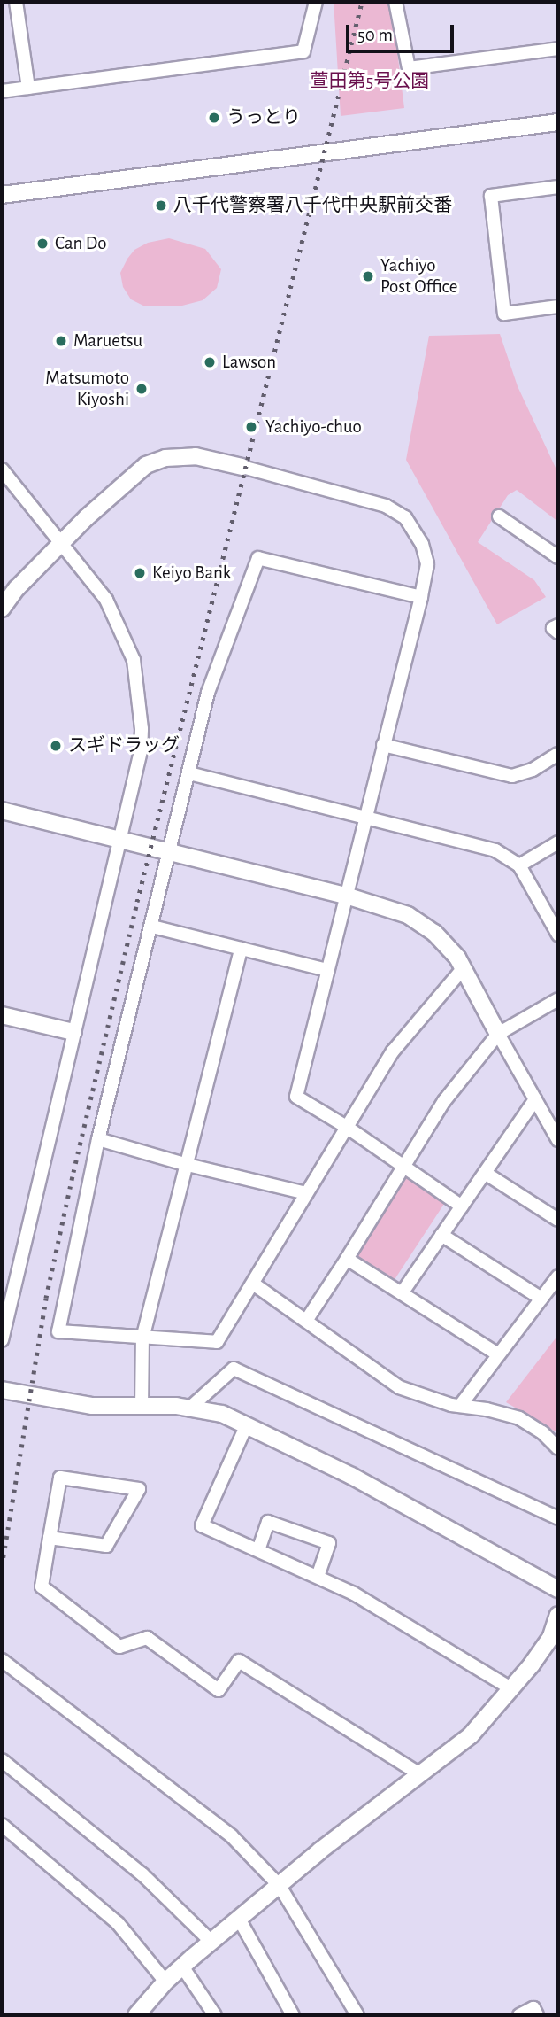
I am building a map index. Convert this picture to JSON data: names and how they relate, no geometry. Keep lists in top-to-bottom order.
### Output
{
  "parks": ["萱田第5号公園"],
  "places": [
    "うっとり",
    "八千代警察署八千代中央駅前交番",
    "Can Do",
    "Yachiyo Post Office",
    "Maruetsu",
    "Lawson",
    "Matsumoto Kiyoshi",
    "Yachiyo-chuo",
    "Keiyo Bank",
    "スギドラッグ"
  ],
  "scale_bar": "50 m"
}
